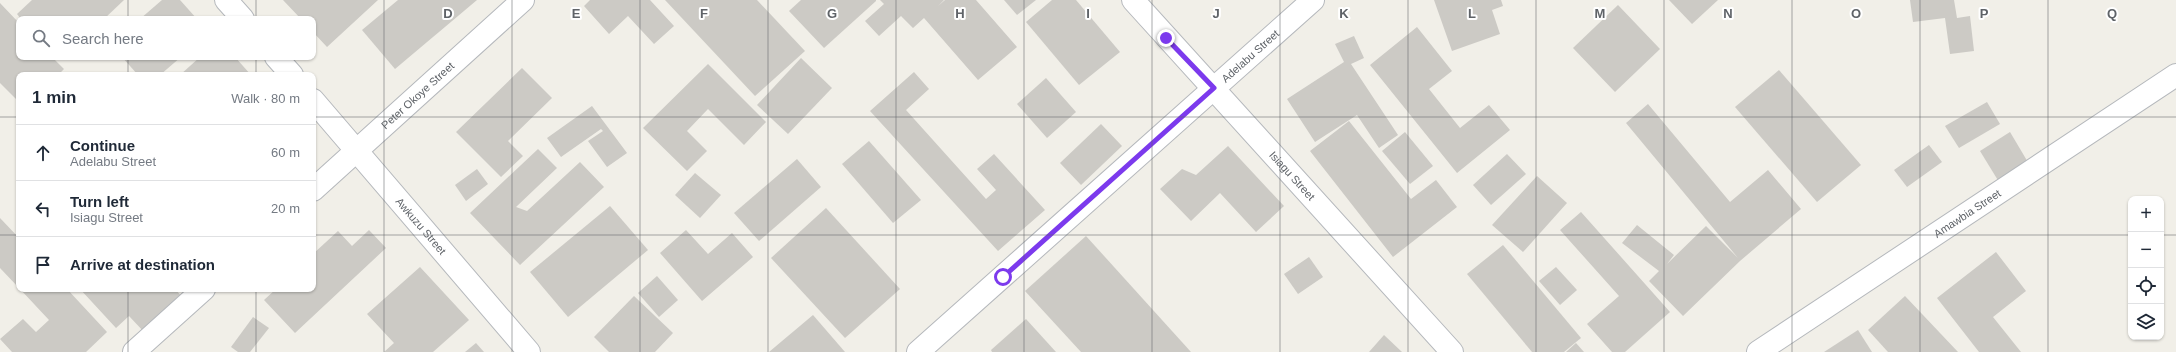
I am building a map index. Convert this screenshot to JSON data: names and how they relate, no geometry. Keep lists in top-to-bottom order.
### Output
{
  "streets": {
    "street": [
      "Adelabu Street",
      "Peter Okoye Street",
      "Isiagu Street",
      "Amawbia Street",
      "Awkuzu Street"
    ]
  },
  "crossings": [
    ["Adelabu Street", "Isiagu Street"],
    ["Peter Okoye Street", "Awkuzu Street"]
  ],
  "page": {
    "search": "Search here",
    "heading": ["1 min", "Walk · 80 m"],
    "list": [
      ["Continue", "Adelabu Street", "60 m"],
      ["Turn left", "Isiagu Street", "20 m"],
      "Arrive at destination"
    ],
    "map_buttons": ["+", "−"]
  },
  "grid": {
    "columns": [
      "D",
      "E",
      "F",
      "G",
      "H",
      "I",
      "J",
      "K",
      "L",
      "M",
      "N",
      "O",
      "P",
      "Q"
    ]
  }
}
